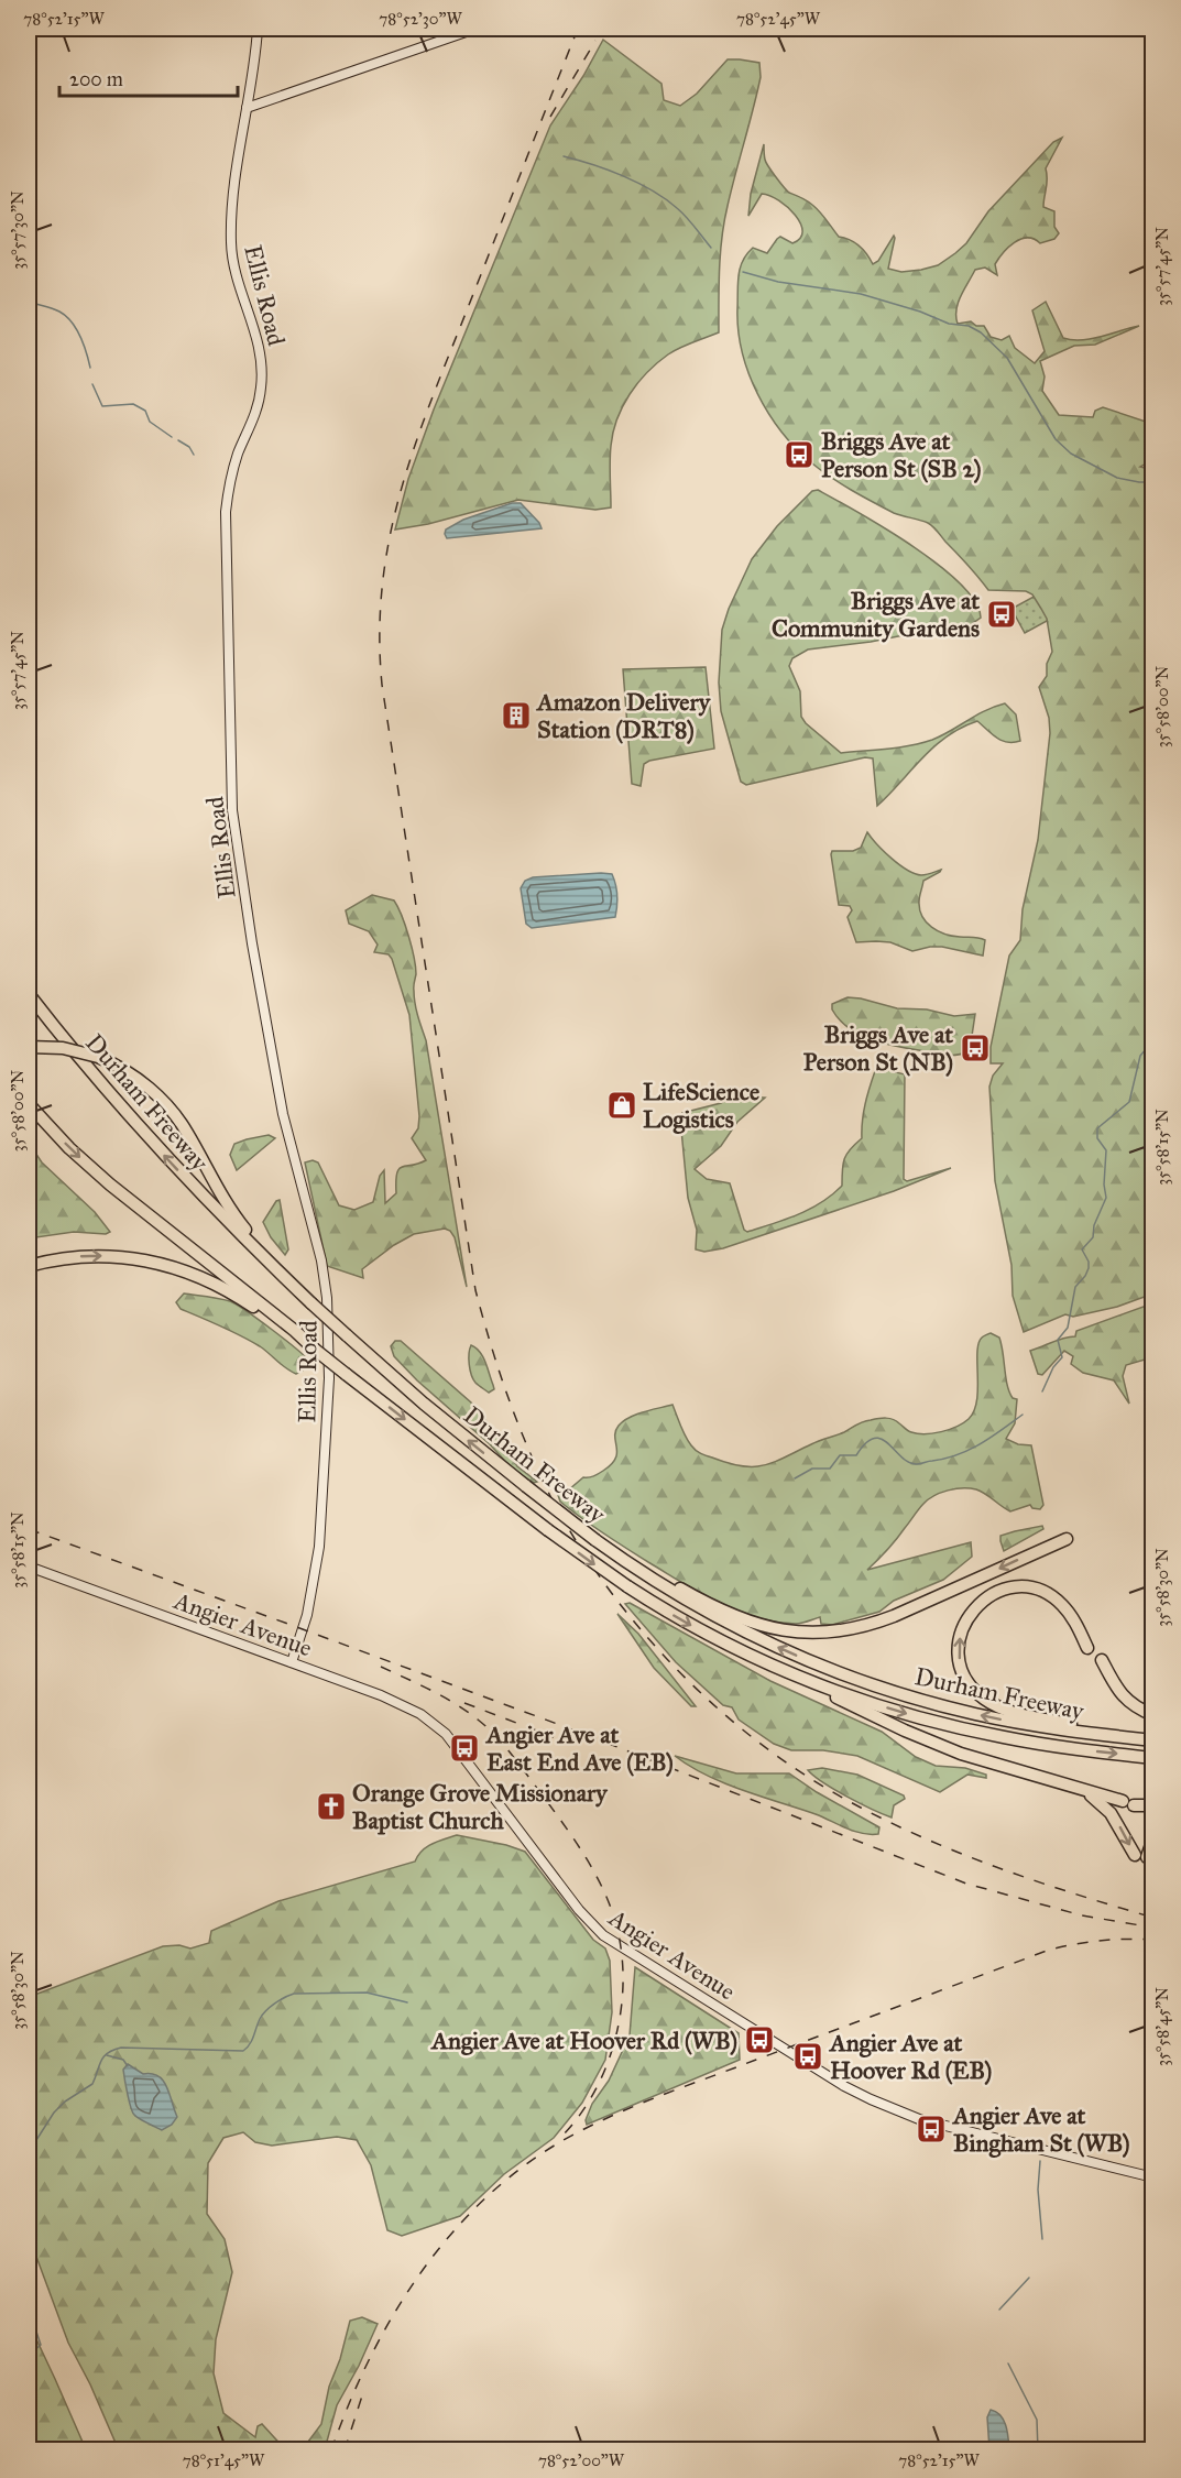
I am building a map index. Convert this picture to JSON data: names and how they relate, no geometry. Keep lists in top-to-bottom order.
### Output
{
  "streets": {
    "highway": ["Durham Freeway"],
    "main road": ["Ellis Road", "Angier Avenue"]
  },
  "crossings": [
    ["Ellis Road", "Angier Avenue"]
  ],
  "places": {
    "bus stop": [
      "Briggs Ave at Person St (SB 2)",
      "Briggs Ave at Community Gardens",
      "Briggs Ave at Person St (NB)",
      "Angier Ave at East End Ave (EB)",
      "Angier Ave at Hoover Rd (WB)",
      "Angier Ave at Hoover Rd (EB)",
      "Angier Ave at Bingham St (WB)"
    ],
    "building": ["Amazon Delivery Station (DRT8)"],
    "shop": ["LifeScience Logistics"],
    "church": ["Orange Grove Missionary Baptist Church"]
  },
  "scale_bar": "200 m",
  "coordinates": [
    "78°52'15\"W",
    "78°52'30\"W",
    "78°52'45\"W",
    "35°57'30\"N",
    "35°57'45\"N",
    "35°58'00\"N",
    "35°58'15\"N",
    "35°58'30\"N",
    "35°58'45\"N",
    "78°51'45\"W",
    "78°52'00\"W"
  ]
}
